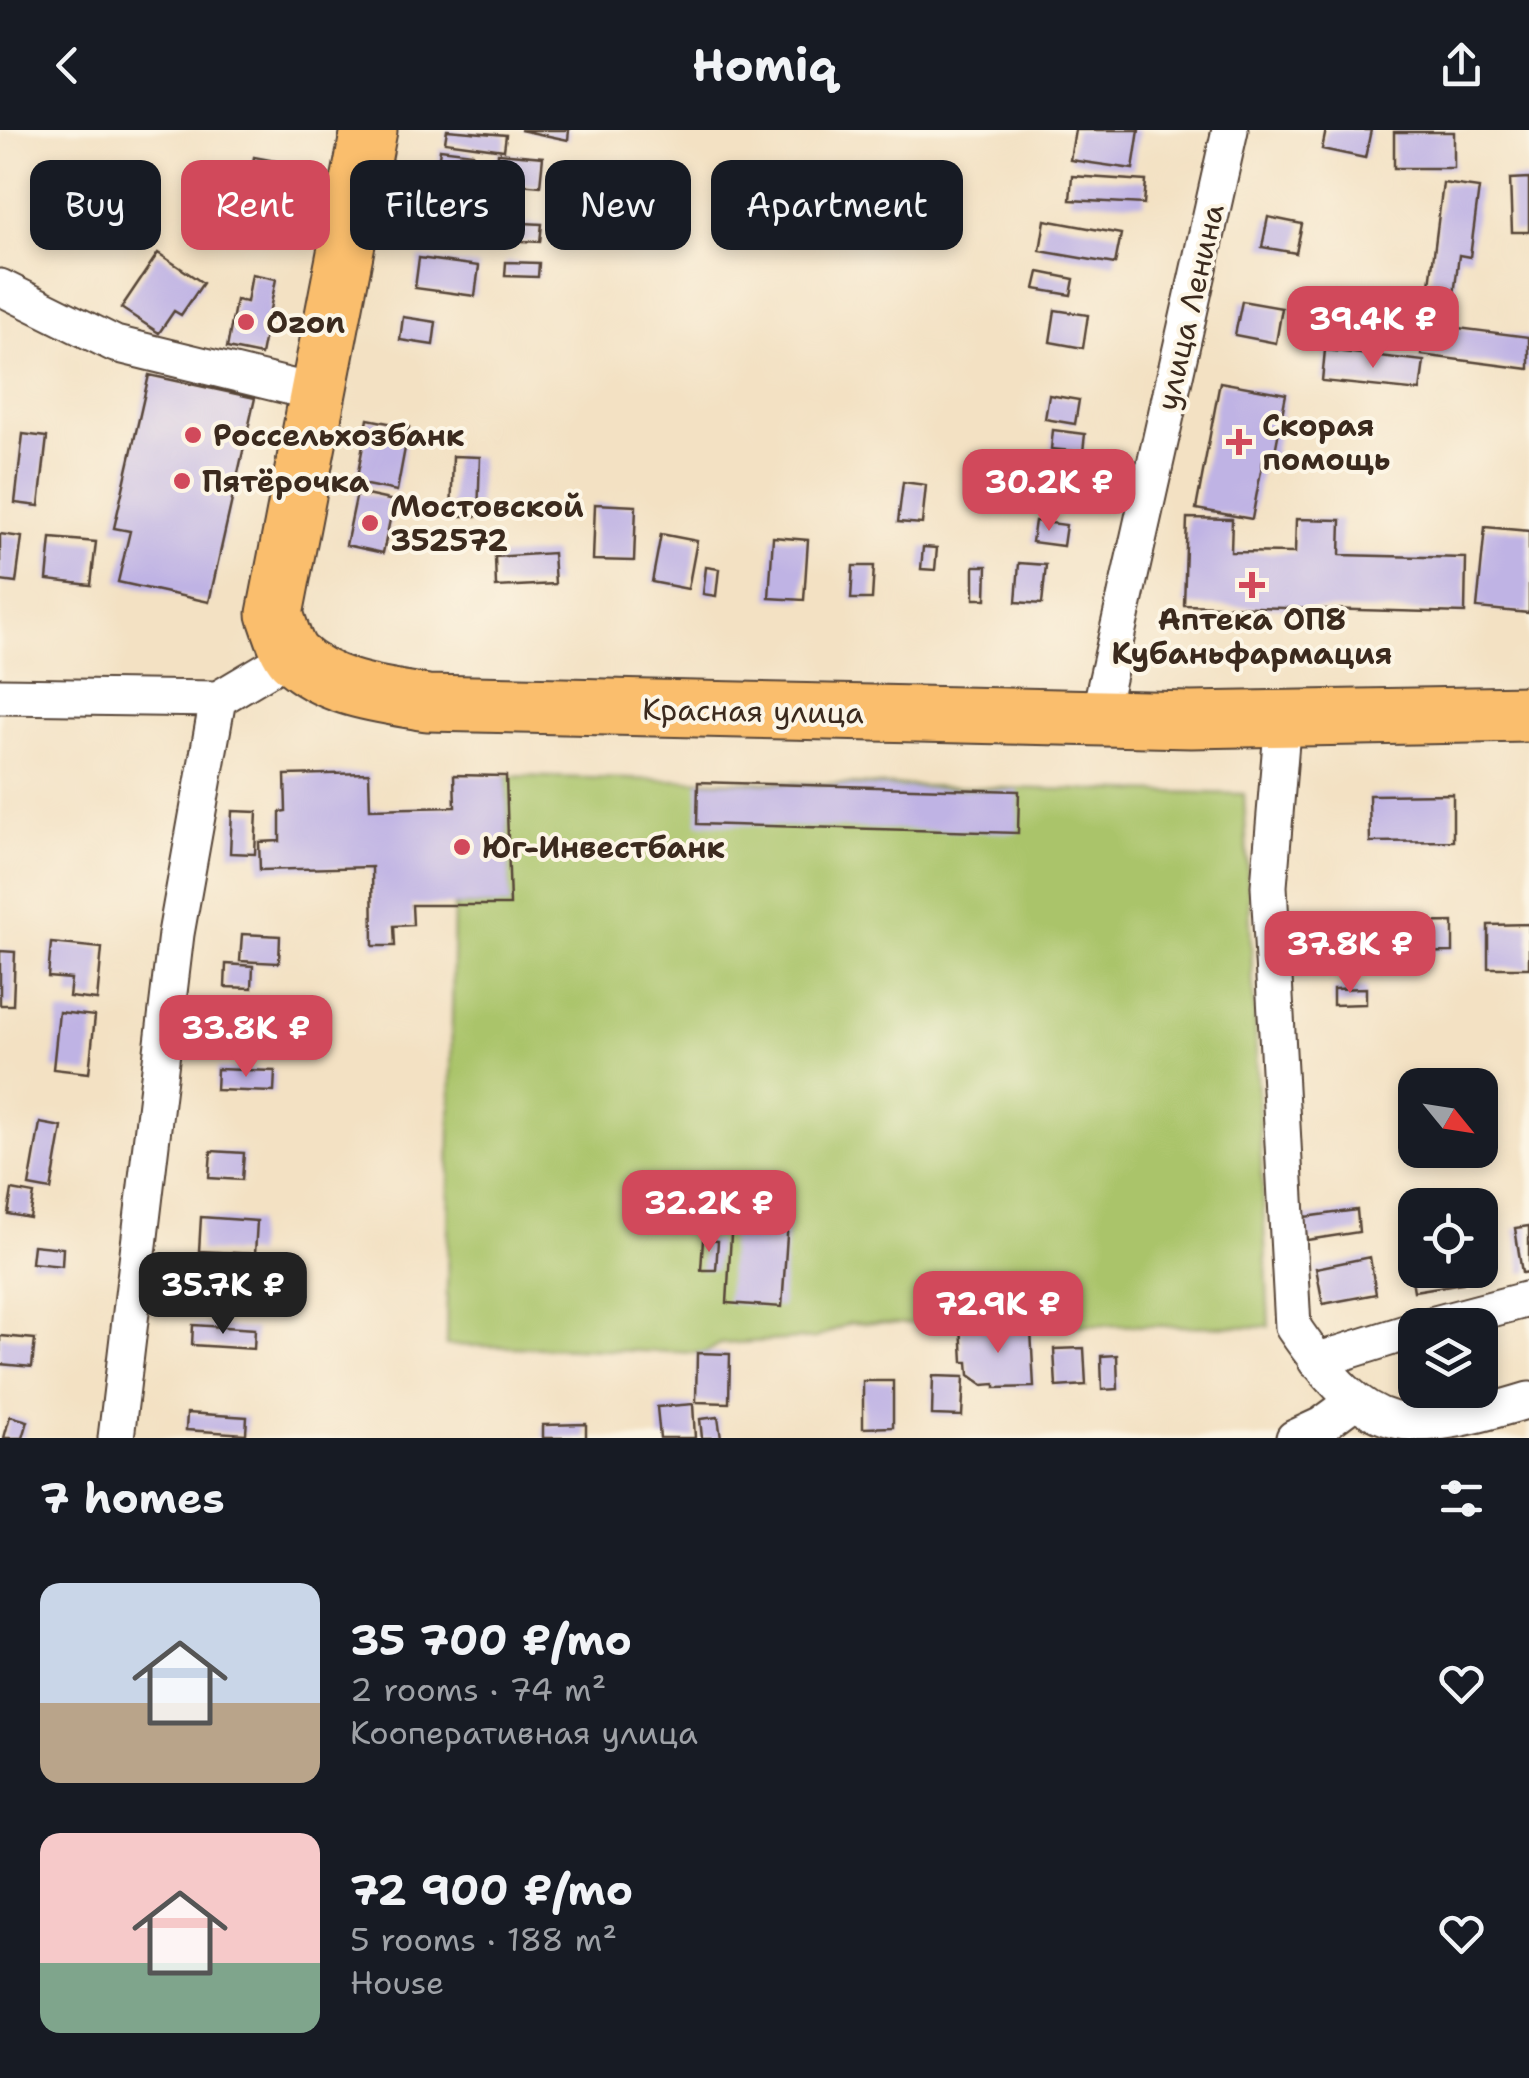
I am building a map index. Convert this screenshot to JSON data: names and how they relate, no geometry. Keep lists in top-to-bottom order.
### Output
{
  "streets": {
    "main road": ["Красная улица"],
    "street": ["улица Ленина"]
  },
  "crossings": [
    ["улица Ленина", "Красная улица"]
  ],
  "places": {
    "other": [
      "Ozon",
      "Россельхозбанк",
      "Пятёрочка",
      "Мостовской 352572",
      "Юг-Инвестбанк"
    ],
    "health": ["Скорая помощь", "Аптека ОП8 Кубаньфармация"]
  },
  "north": "bottom right",
  "page": {
    "header": "Homiq",
    "chip": [
      "Buy",
      "Rent",
      "Filters",
      "New",
      "Apartment"
    ],
    "price": [
      "39.4K ₽",
      "30.2K ₽",
      "37.8K ₽",
      "33.8K ₽",
      "32.2K ₽",
      "35.7K ₽",
      "72.9K ₽"
    ],
    "heading": "7 homes",
    "list": [
      {
        "name": "35 700 ₽/mo",
        "note": "2 rooms · 74 m² · Кооперативная улица"
      },
      {
        "name": "72 900 ₽/mo",
        "note": "5 rooms · 188 m² · House"
      }
    ]
  }
}
